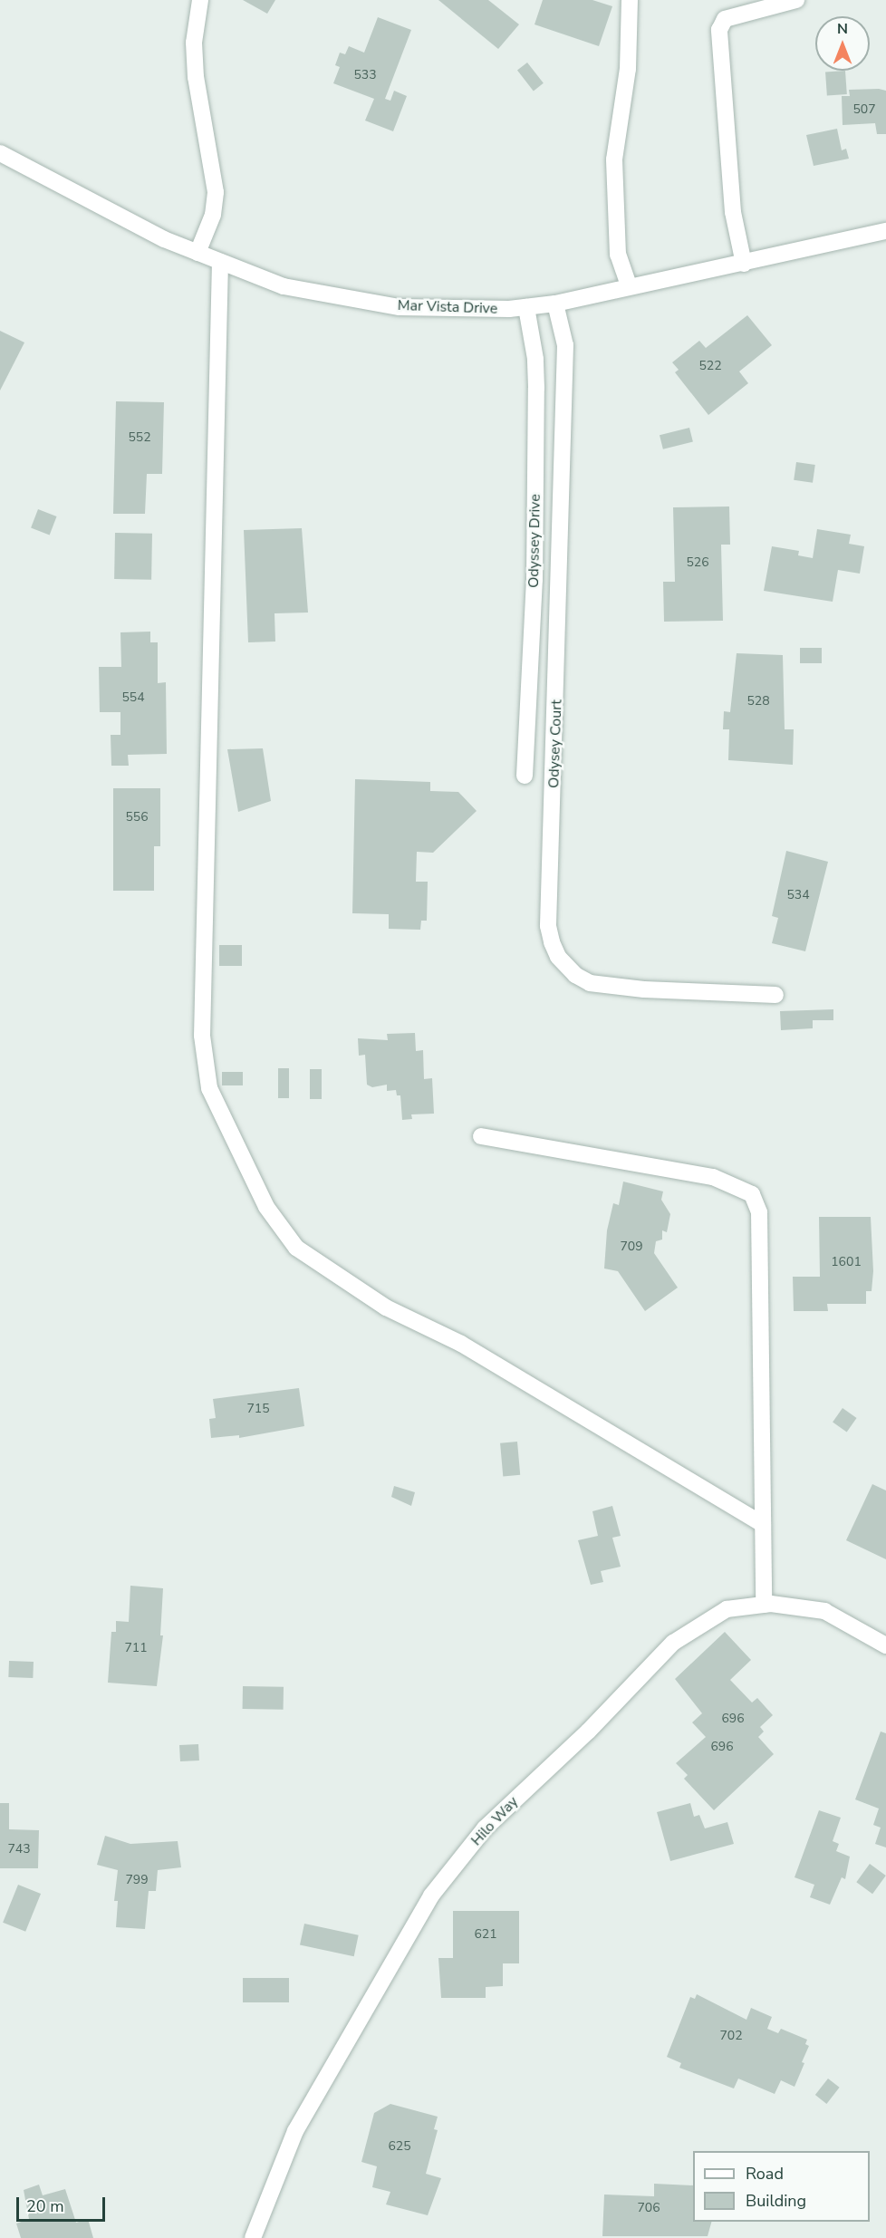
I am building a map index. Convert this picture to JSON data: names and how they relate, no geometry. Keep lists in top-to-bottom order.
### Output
{
  "streets": {
    "street": [
      "Mar Vista Drive",
      "Odyssey Drive",
      "Odysey Court",
      "Hilo Way"
    ]
  },
  "crossings": [
    ["Mar Vista Drive", "Odyssey Drive"],
    ["Mar Vista Drive", "Odysey Court"]
  ],
  "house_numbers": [
    "533",
    "507",
    "522",
    "552",
    "526",
    "554",
    "528",
    "556",
    "534",
    "709",
    "1601",
    "715",
    "711",
    "696",
    "696",
    "743",
    "799",
    "621",
    "702",
    "625",
    "706"
  ],
  "legend": ["Road", "Building"],
  "scale_bar": "20 m",
  "north": "top"
}
